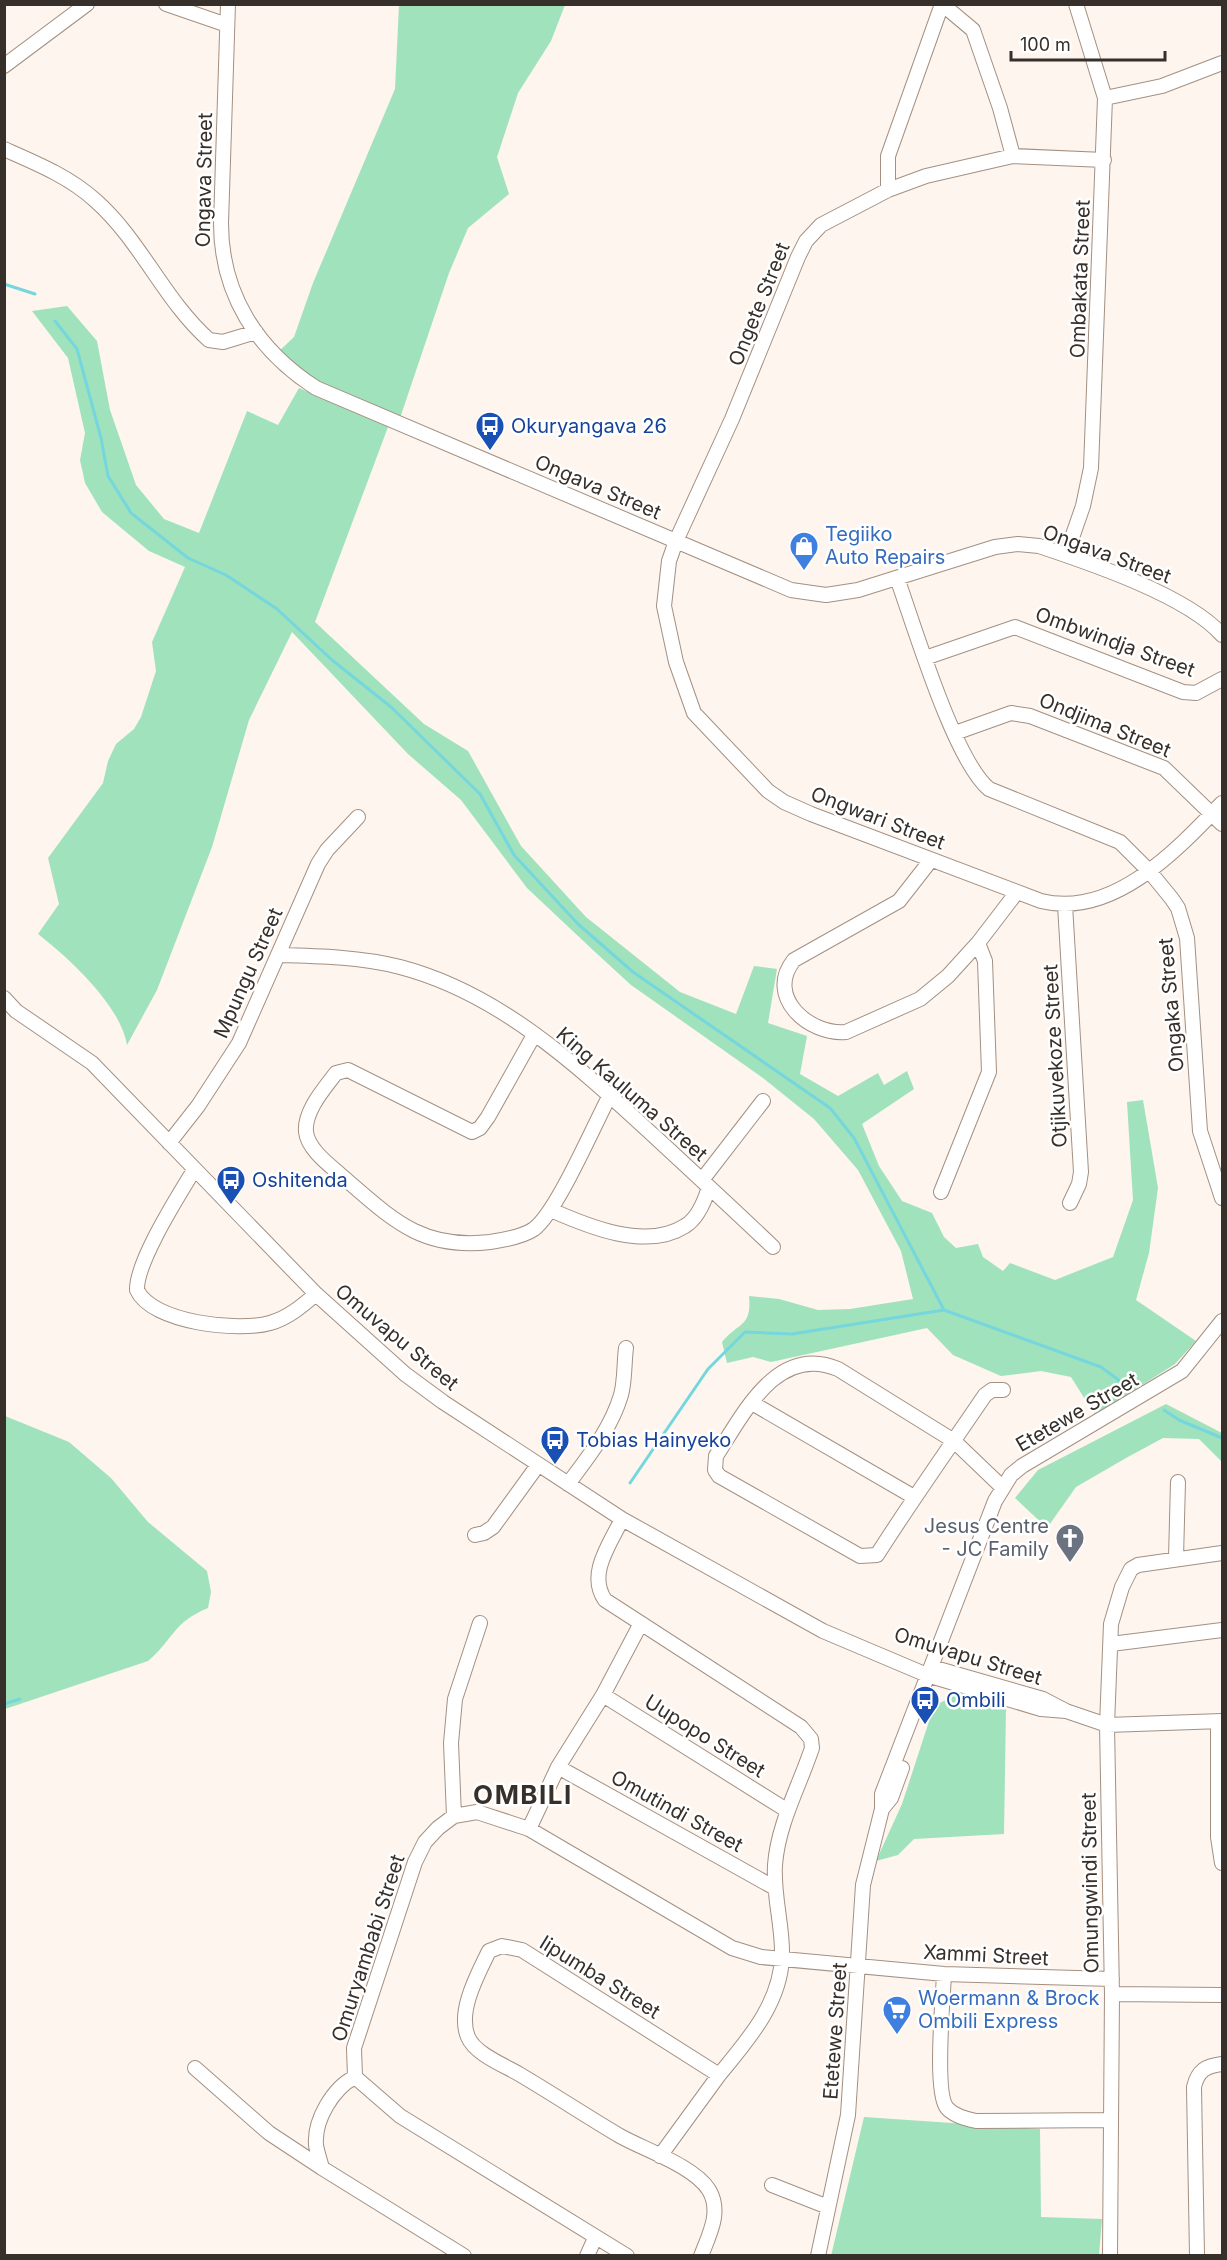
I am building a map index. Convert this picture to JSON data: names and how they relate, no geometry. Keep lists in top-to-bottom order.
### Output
{
  "streets": {
    "street": [
      "Ongava Street",
      "Ombakata Street",
      "Ongete Street",
      "Ombwindja Street",
      "Ondjima Street",
      "Ongwari Street",
      "Mpungu Street",
      "Ongaka Street",
      "Otjikuvekoze Street",
      "King Kauluma Street",
      "Omuvapu Street",
      "Etetewe Street",
      "Uupopo Street",
      "Omutindi Street",
      "Omungwindi Street",
      "Omuryambabi Street",
      "Xammi Street",
      "Iipumba Street"
    ]
  },
  "crossings": [
    ["Ongava Street", "Ombakata Street"],
    ["Ongava Street", "Ongete Street"],
    ["Ongava Street", "Ongwari Street"],
    ["Ongava Street", "Ongaka Street"],
    ["Ombakata Street", "Ongete Street"],
    ["Ongete Street", "Ongwari Street"],
    ["Ombwindja Street", "Ongaka Street"],
    ["Ondjima Street", "Ongwari Street"],
    ["Ondjima Street", "Ongaka Street"],
    ["Ongwari Street", "Ongaka Street"],
    ["Ongwari Street", "Otjikuvekoze Street"],
    ["Mpungu Street", "King Kauluma Street"],
    ["Mpungu Street", "Omuvapu Street"],
    ["Omuvapu Street", "Etetewe Street"],
    ["Omuvapu Street", "Omungwindi Street"],
    ["Etetewe Street", "Xammi Street"],
    ["Omungwindi Street", "Xammi Street"]
  ],
  "districts": ["OMBILI"],
  "places": {
    "bus stop": [
      "Okuryangava 26",
      "Oshitenda",
      "Tobias Hainyeko",
      "Ombili"
    ],
    "shop": ["Tegiiko Auto Repairs"],
    "church": ["Jesus Centre - JC Family"],
    "supermarket": ["Woermann & Brock Ombili Express"]
  },
  "scale_bar": "100 m"
}
